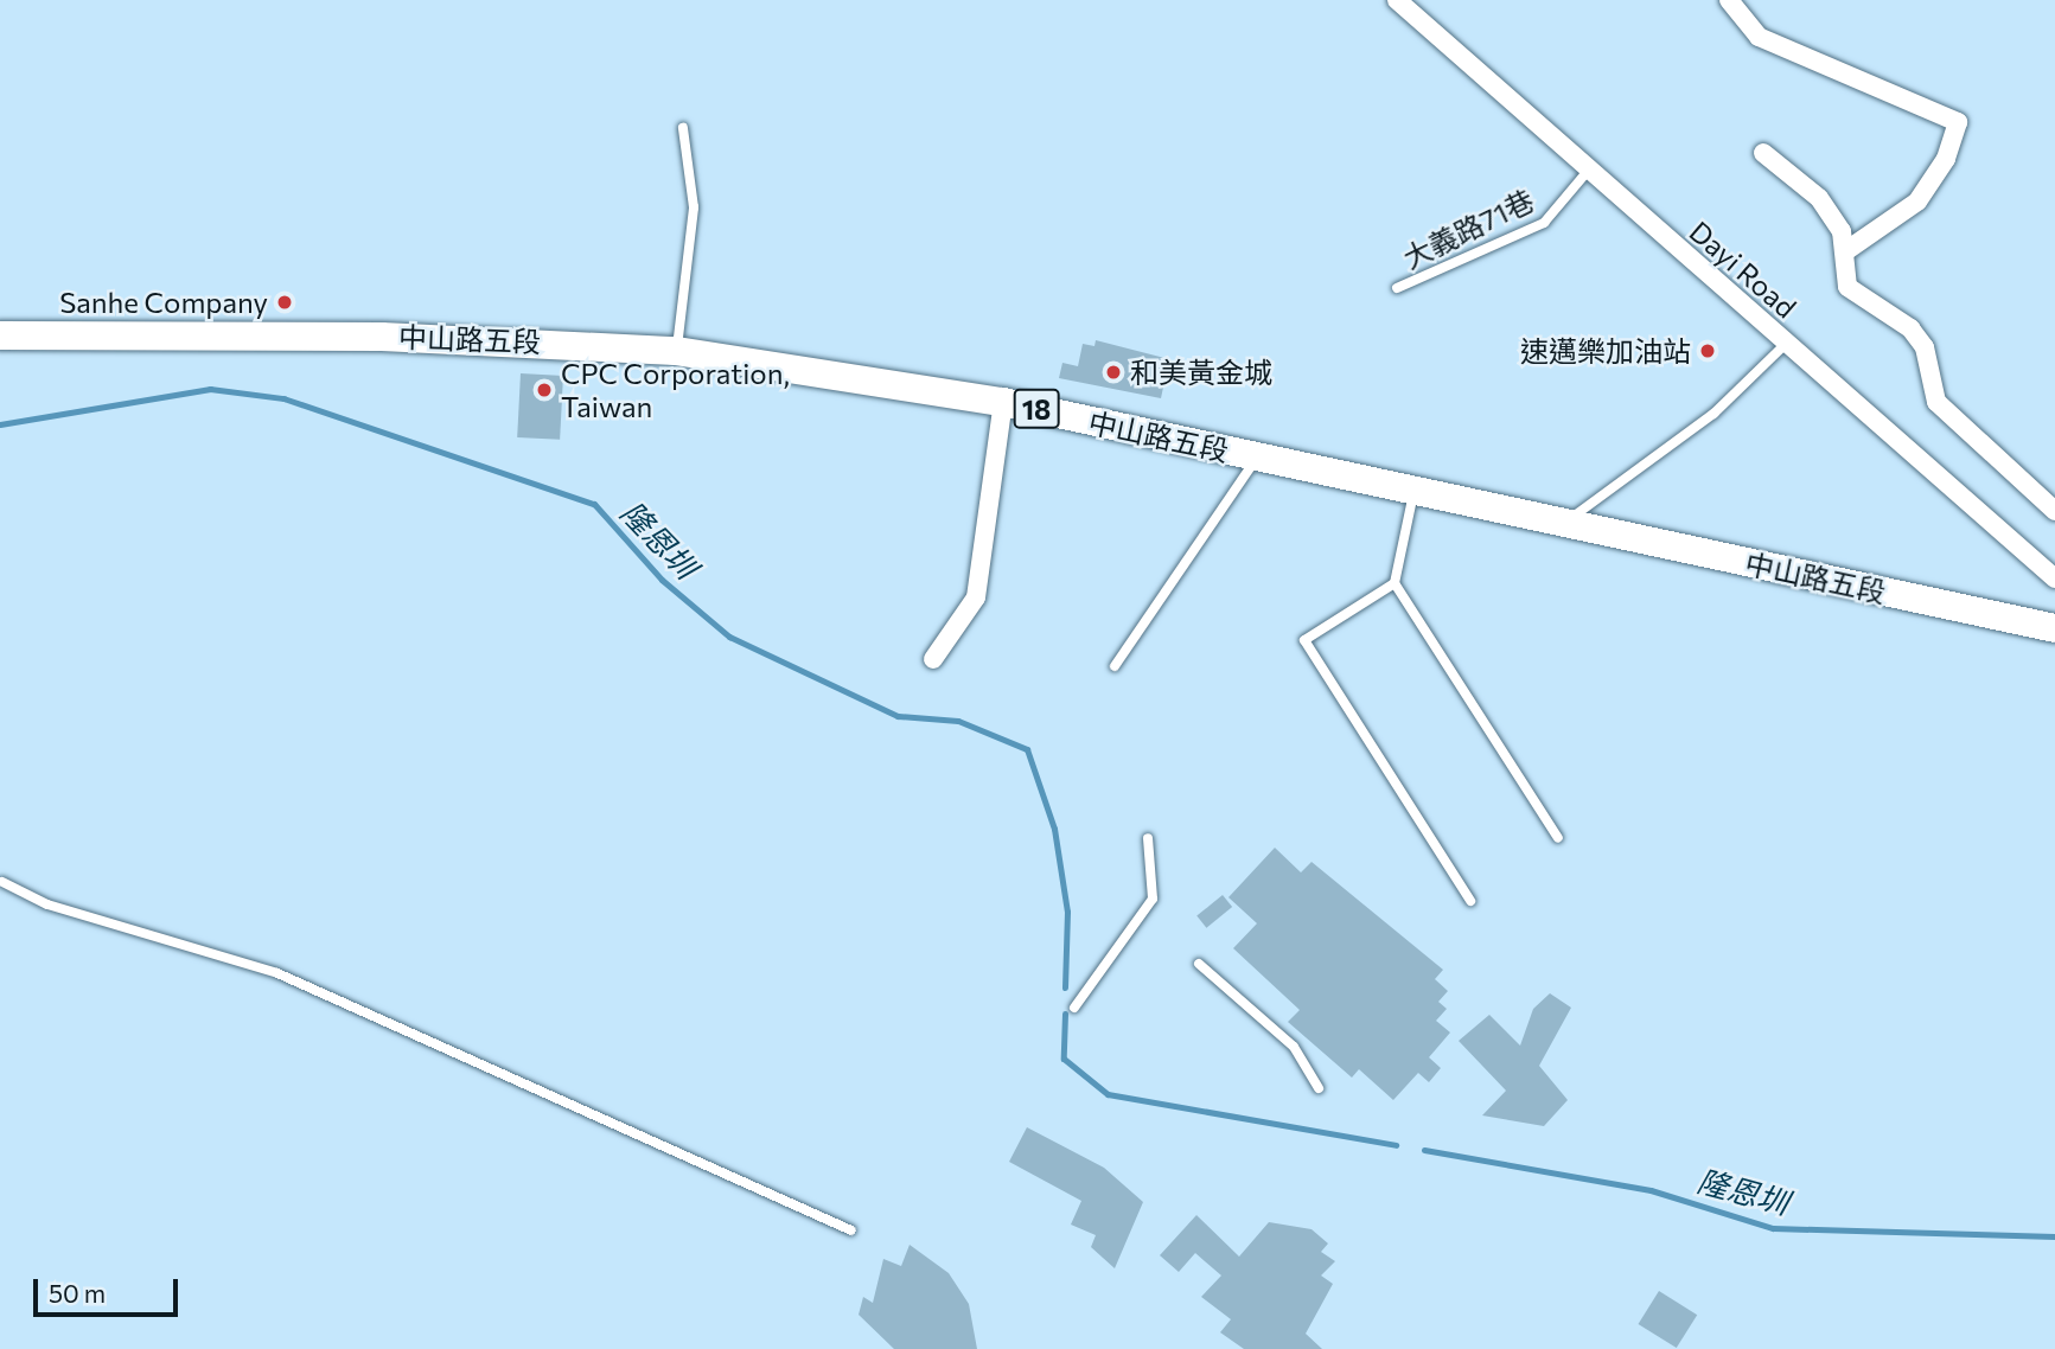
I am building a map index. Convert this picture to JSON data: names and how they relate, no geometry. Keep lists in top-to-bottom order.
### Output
{
  "streets": {
    "main road": ["中山路五段", "18"],
    "street": ["Dayi Road"],
    "lane": ["大義路71巷"]
  },
  "crossings": [
    ["大義路71巷", "Dayi Road"]
  ],
  "water": ["隆恩圳"],
  "places": [
    "Sanhe Company",
    "速邁樂加油站",
    "和美黃金城",
    "CPC Corporation, Taiwan"
  ],
  "scale_bar": "50 m"
}
